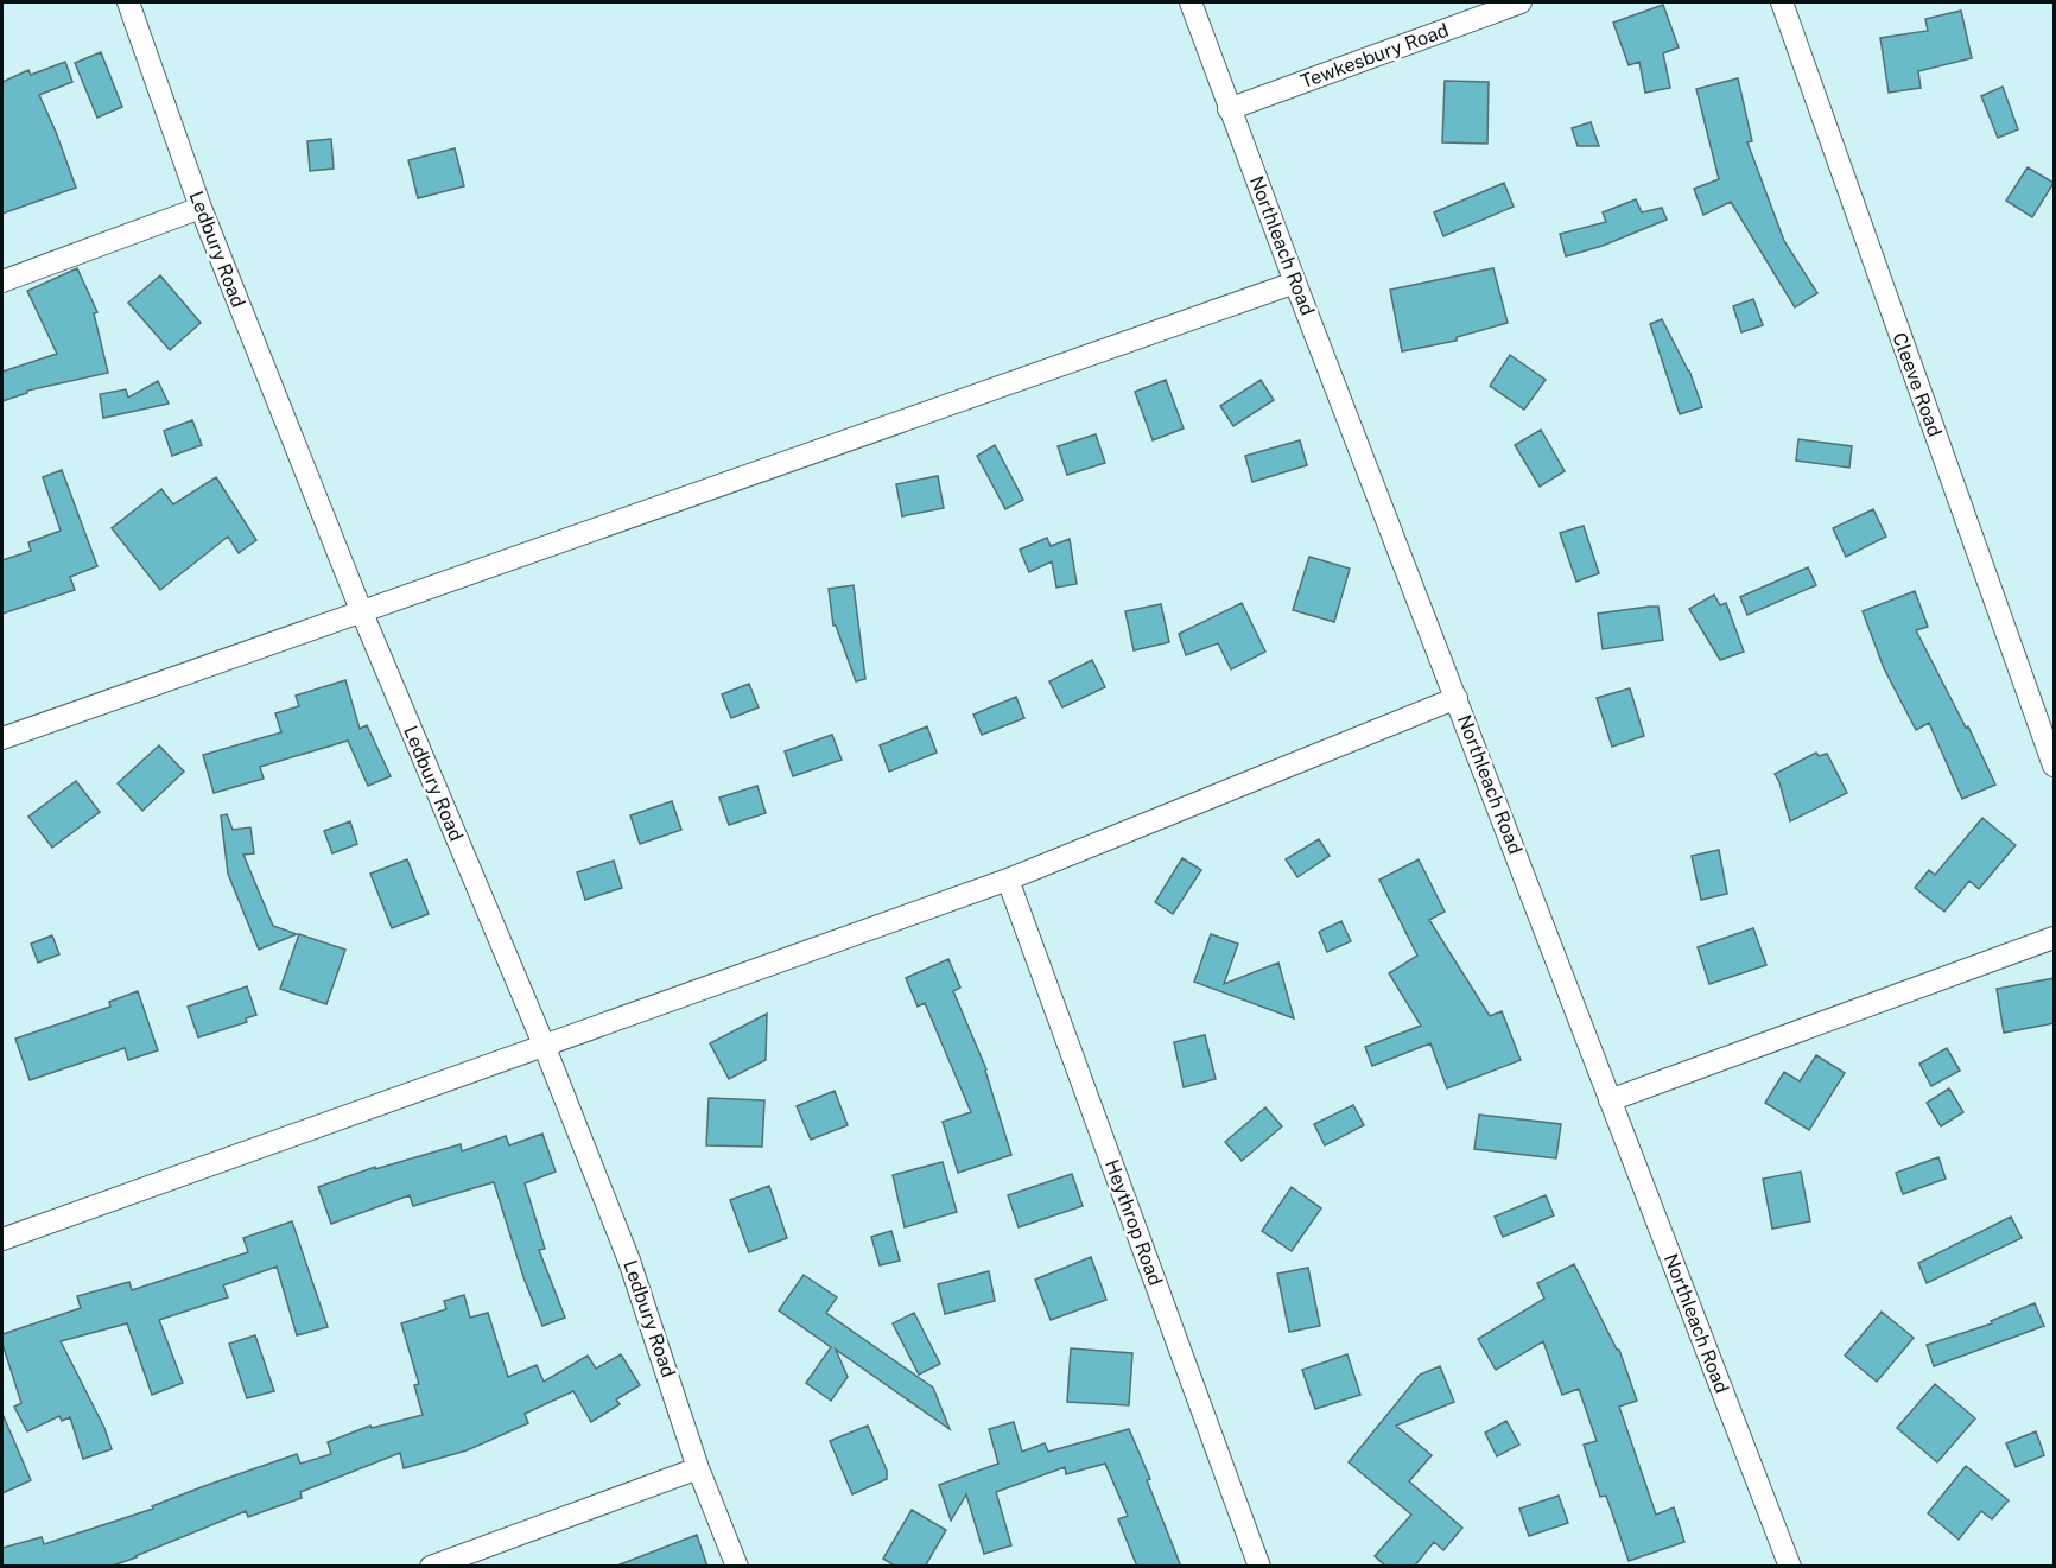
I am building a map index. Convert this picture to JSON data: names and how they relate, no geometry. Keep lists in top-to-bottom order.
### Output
{
  "streets": {
    "street": [
      "Tewkesbury Road",
      "Northleach Road",
      "Ledbury Road",
      "Cleeve Road",
      "Heythrop Road"
    ]
  },
  "crossings": [
    ["Tewkesbury Road", "Northleach Road"]
  ]
}
